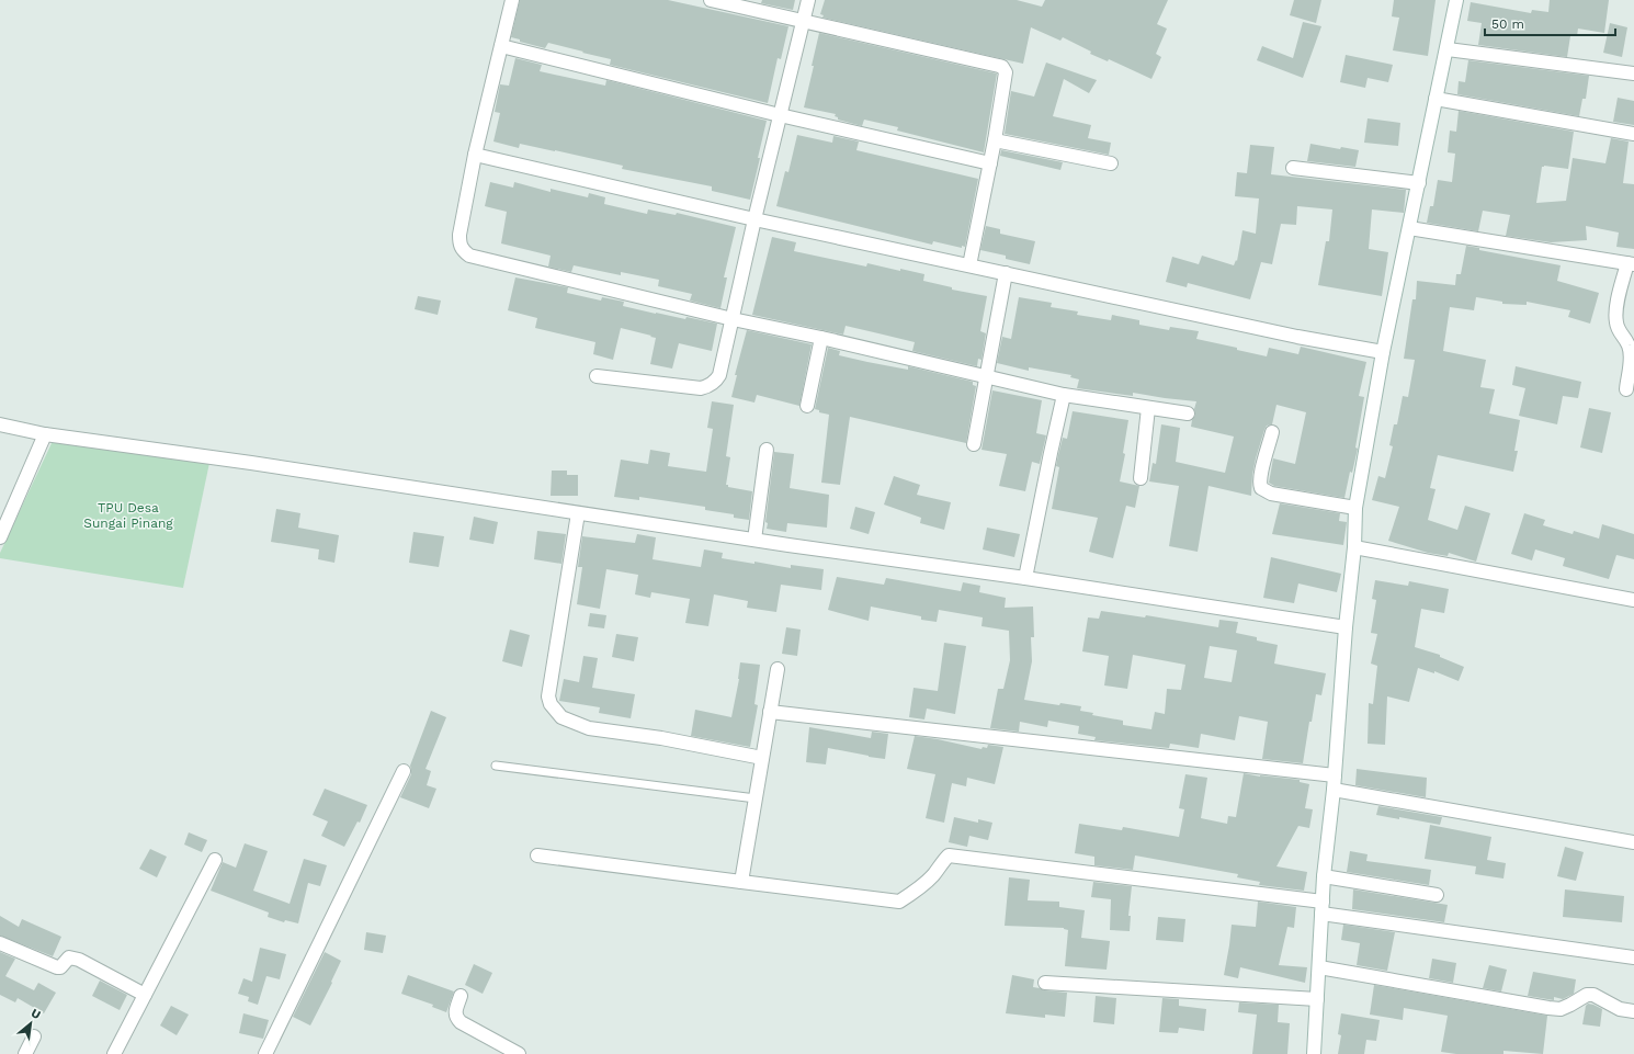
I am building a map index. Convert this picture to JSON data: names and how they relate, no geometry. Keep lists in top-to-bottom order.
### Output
{
  "parks": ["TPU Desa Sungai Pinang"],
  "scale_bar": "50 m",
  "north": "top right"
}
